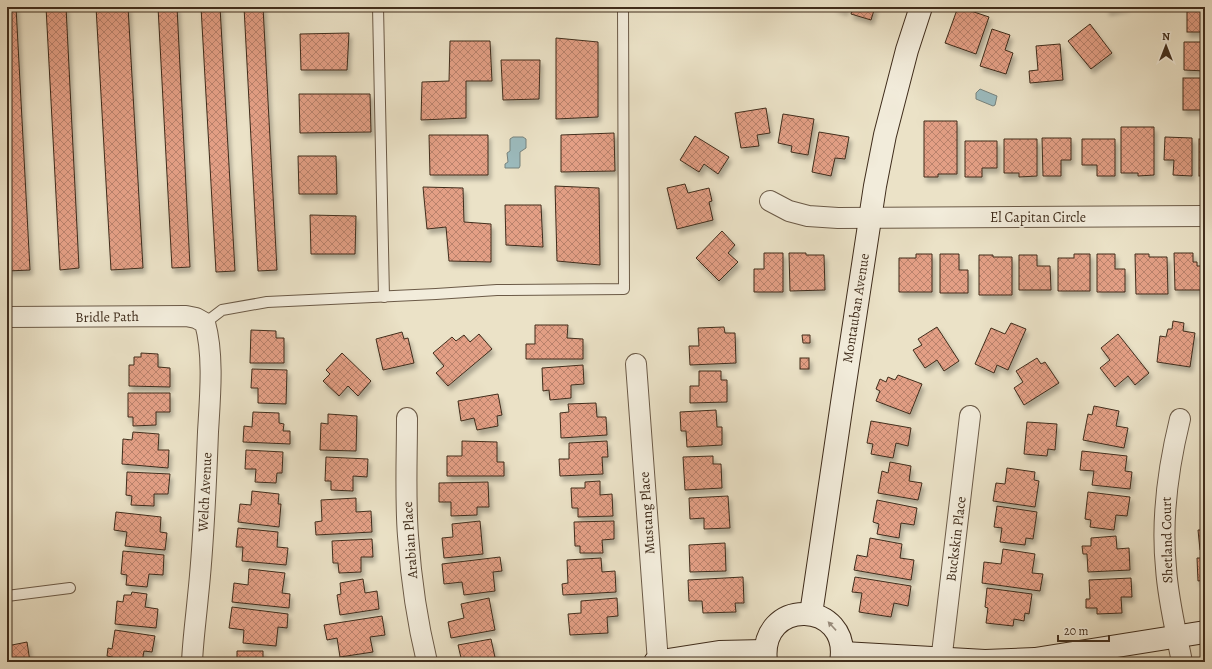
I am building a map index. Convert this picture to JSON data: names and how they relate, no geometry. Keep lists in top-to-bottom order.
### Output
{
  "streets": {
    "street": [
      "El Capitan Circle",
      "Montauban Avenue",
      "Bridle Path",
      "Welch Avenue",
      "Mustang Place",
      "Buckskin Place",
      "Arabian Place",
      "Shetland Court"
    ]
  },
  "crossings": [
    ["El Capitan Circle", "Montauban Avenue"],
    ["Bridle Path", "Welch Avenue"]
  ],
  "scale_bar": "20 m",
  "north": "top"
}
